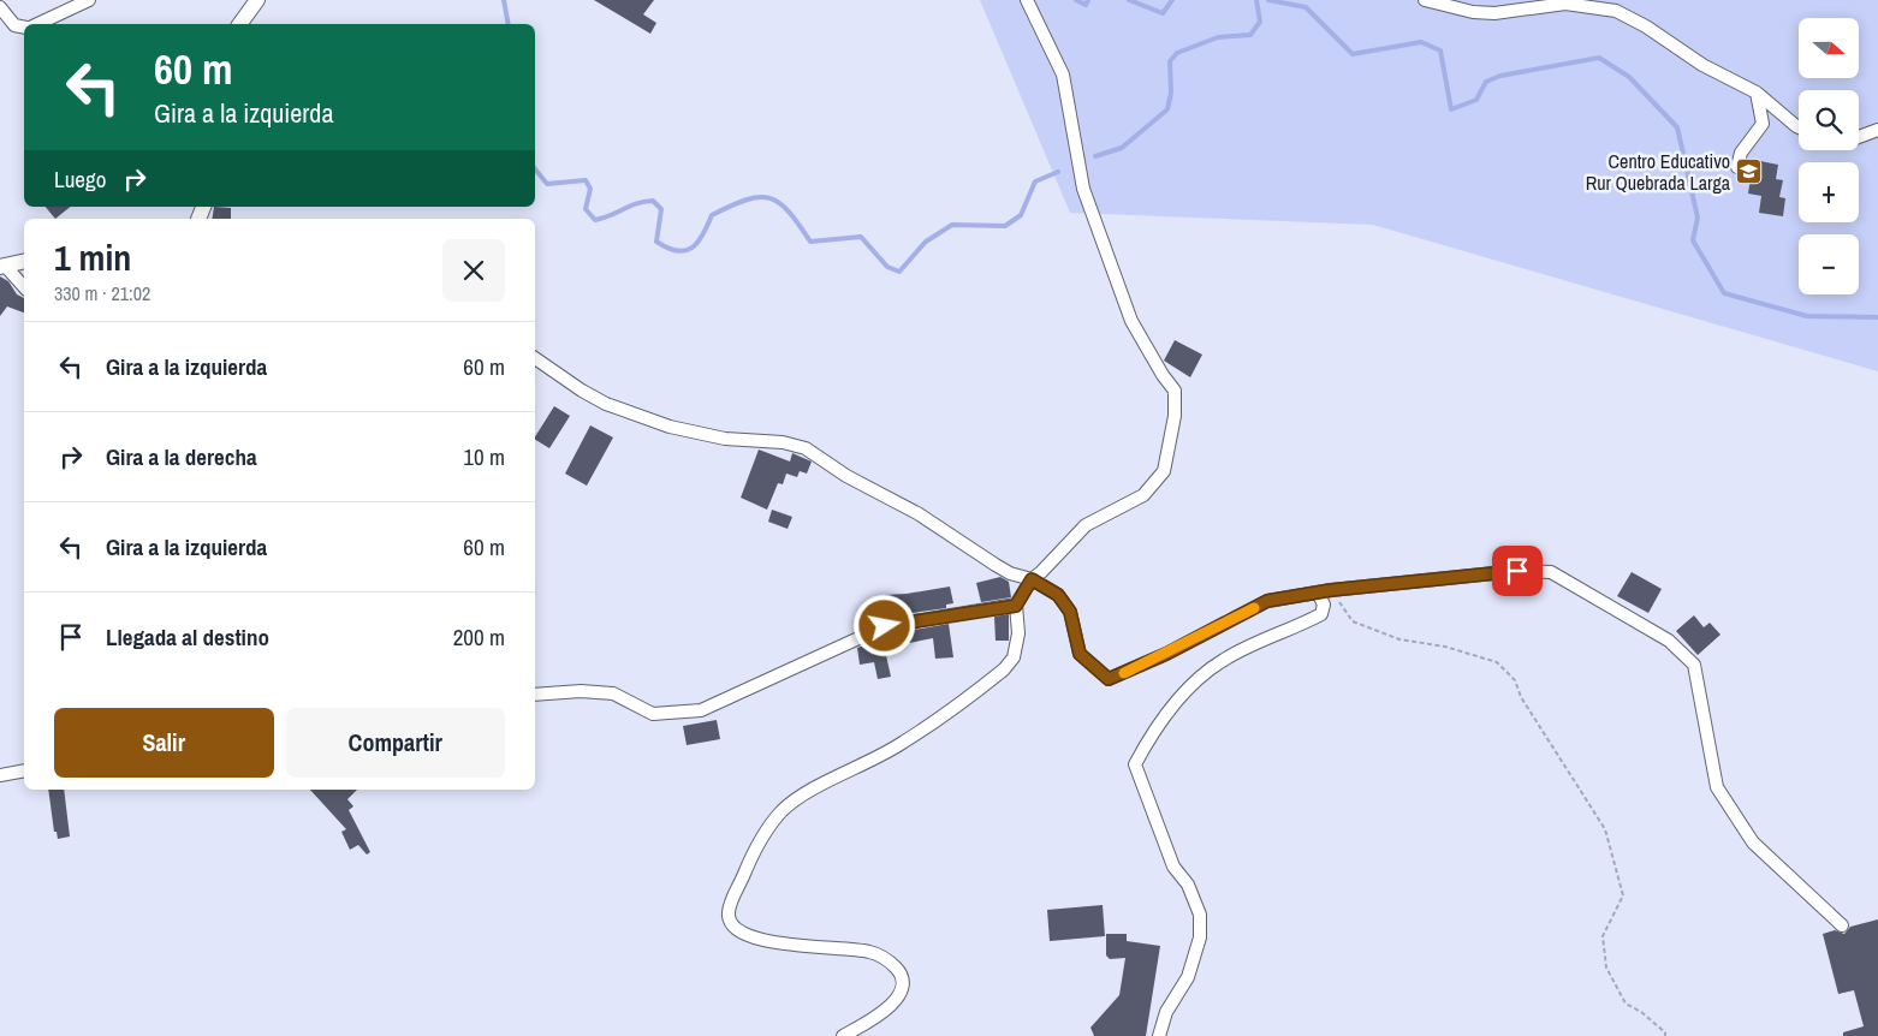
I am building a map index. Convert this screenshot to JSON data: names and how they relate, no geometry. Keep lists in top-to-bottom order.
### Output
{
  "places": {
    "school or university": ["Centro Educativo Rur Quebrada Larga"]
  },
  "north": "right",
  "page": {
    "map_buttons": ["+", "−"],
    "turn": ["60 m", "Gira a la izquierda"],
    "then": "Luego",
    "heading": ["1 min", "330 m · 21:02"],
    "list": [
      {
        "name": "Gira a la izquierda",
        "value": "60 m"
      },
      {
        "name": "Gira a la derecha",
        "value": "10 m"
      },
      {
        "name": "Gira a la izquierda",
        "value": "60 m"
      },
      {
        "name": "Llegada al destino",
        "value": "200 m"
      }
    ],
    "buttons": ["Salir", "Compartir"]
  }
}
